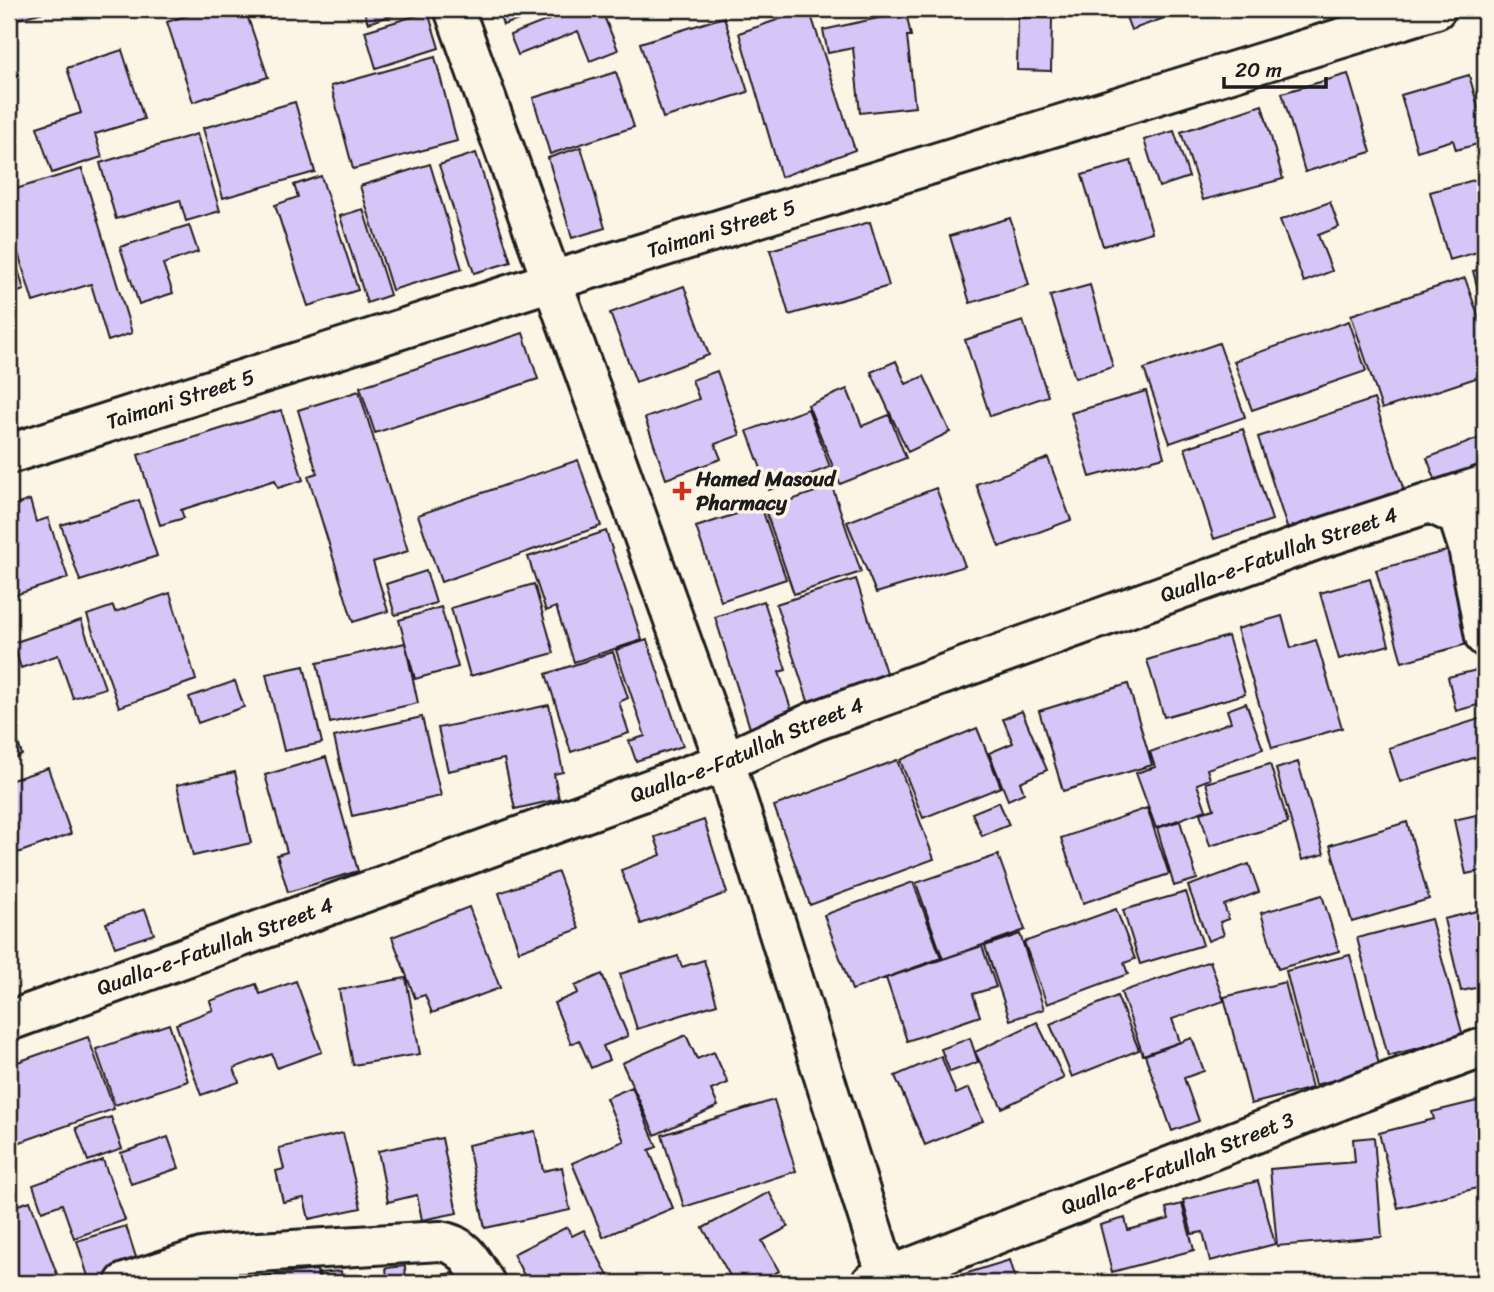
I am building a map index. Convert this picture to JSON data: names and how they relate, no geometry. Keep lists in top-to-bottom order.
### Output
{
  "streets": {
    "street": ["Taimani Street 5", "Qualla-e-Fatullah Street 4", "Qualla-e-Fatullah Street 3"]
  },
  "places": {
    "health": ["Hamed Masoud Pharmacy"]
  },
  "scale_bar": "20 m"
}
